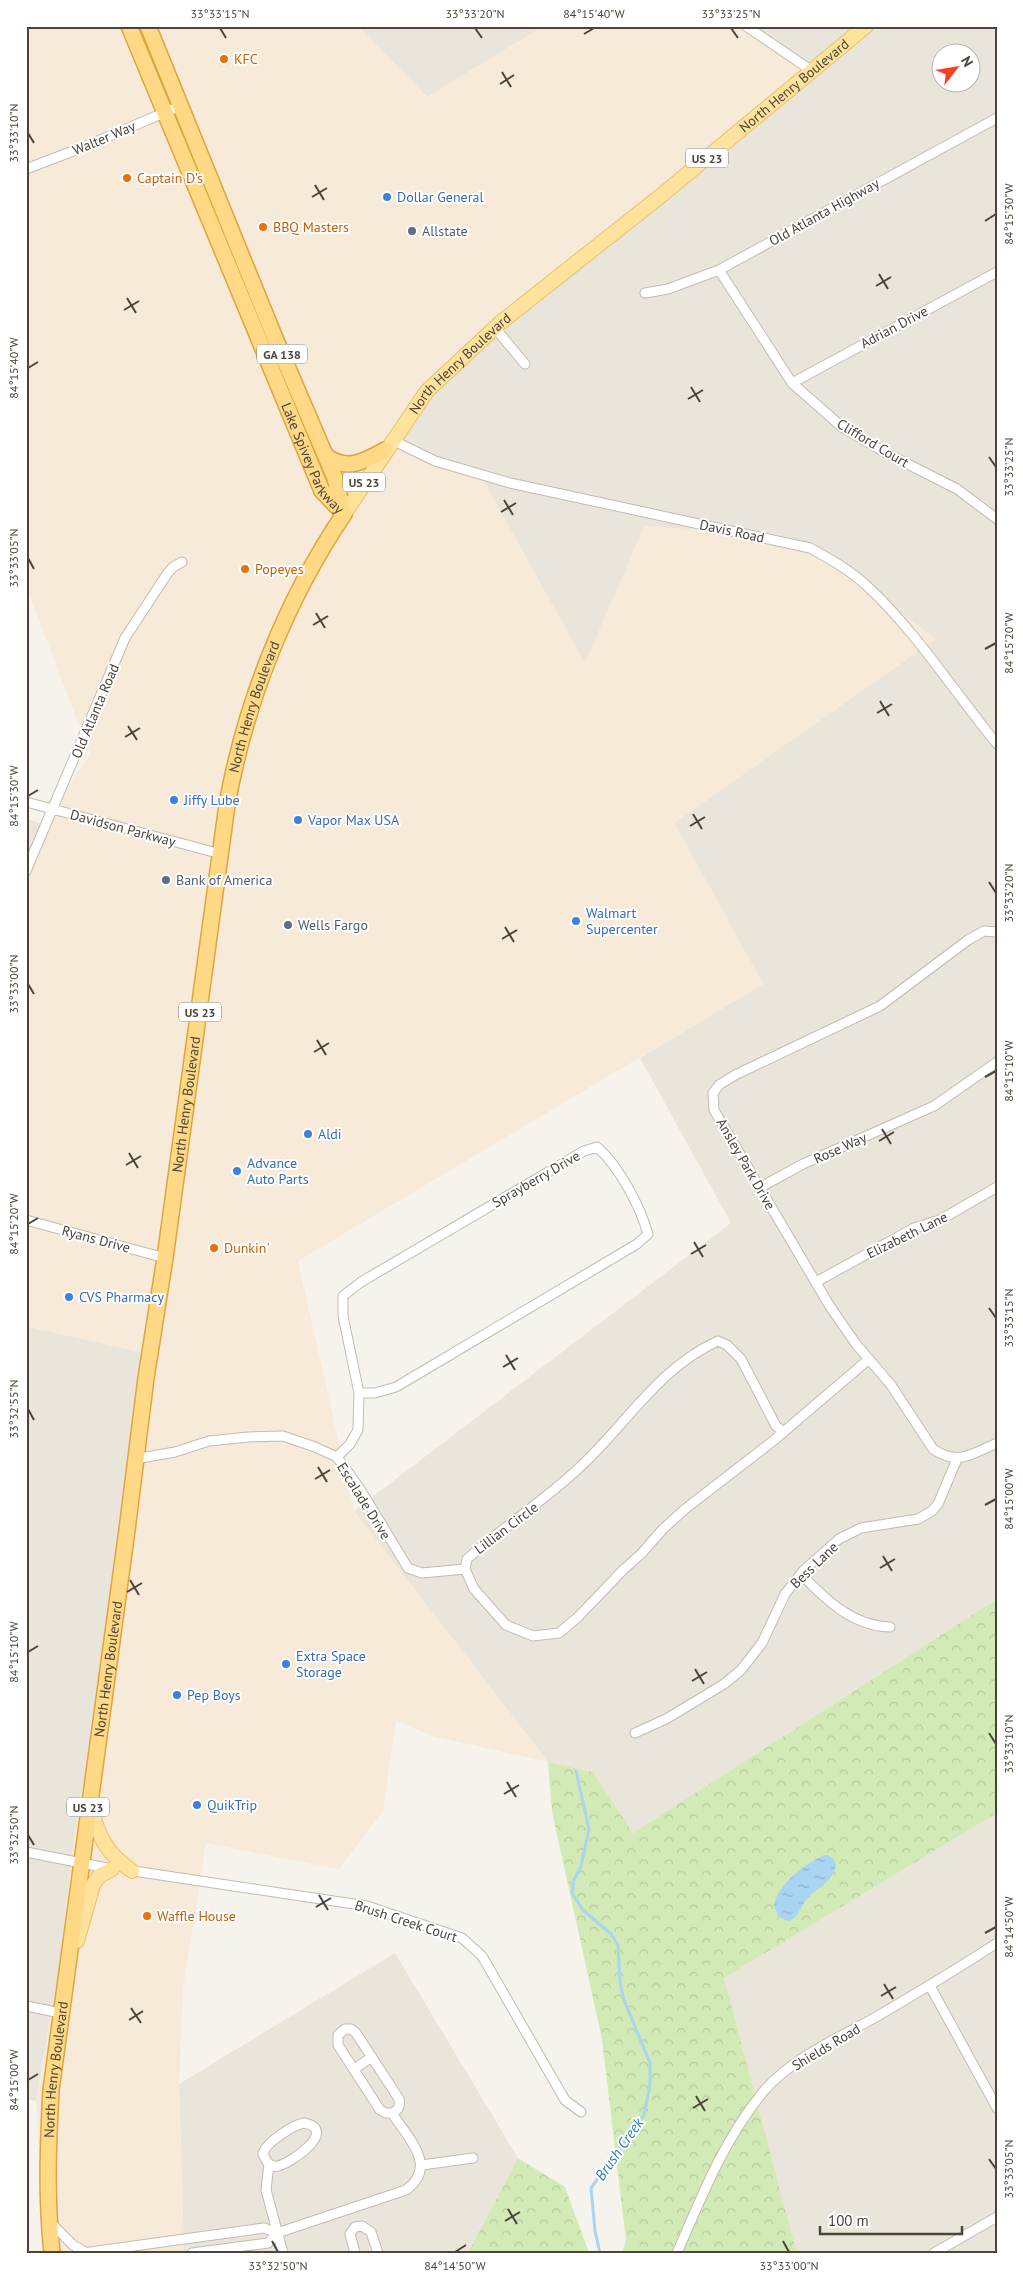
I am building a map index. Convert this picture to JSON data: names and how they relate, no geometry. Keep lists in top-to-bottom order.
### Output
{
  "streets": {
    "highway": [
      "North Henry Boulevard",
      "US 23",
      "GA 138",
      "Lake Spivey Parkway"
    ],
    "street": [
      "Walter Way",
      "Old Atlanta Highway",
      "Adrian Drive",
      "Clifford Court",
      "Davis Road",
      "Old Atlanta Road",
      "Davidson Parkway",
      "Rose Way",
      "Ansley Park Drive",
      "Sprayberry Drive",
      "Elizabeth Lane",
      "Ryans Drive",
      "Escalade Drive",
      "Lillian Circle",
      "Bess Lane",
      "Brush Creek Court",
      "Shields Road"
    ]
  },
  "crossings": [
    ["North Henry Boulevard", "Lake Spivey Parkway"],
    ["North Henry Boulevard", "Davis Road"],
    ["North Henry Boulevard", "Davidson Parkway"],
    ["North Henry Boulevard", "Ryans Drive"],
    ["North Henry Boulevard", "Escalade Drive"],
    ["North Henry Boulevard", "Brush Creek Court"],
    ["Walter Way", "Lake Spivey Parkway"],
    ["Old Atlanta Highway", "Clifford Court"],
    ["Adrian Drive", "Clifford Court"],
    ["Old Atlanta Road", "Davidson Parkway"],
    ["Rose Way", "Ansley Park Drive"],
    ["Ansley Park Drive", "Elizabeth Lane"],
    ["Ansley Park Drive", "Lillian Circle"],
    ["Ansley Park Drive", "Bess Lane"],
    ["Sprayberry Drive", "Escalade Drive"],
    ["Escalade Drive", "Lillian Circle"]
  ],
  "water": ["Brush Creek"],
  "places": [
    "KFC",
    "Captain D's",
    "Dollar General",
    "BBQ Masters",
    "Allstate",
    "Popeyes",
    "Jiffy Lube",
    "Vapor Max USA",
    "Bank of America",
    "Walmart Supercenter",
    "Wells Fargo",
    "Aldi",
    "Advance Auto Parts",
    "Dunkin'",
    "CVS Pharmacy",
    "Extra Space Storage",
    "Pep Boys",
    "QuikTrip",
    "Waffle House"
  ],
  "scale_bar": "100 m",
  "north": "top right",
  "coordinates": [
    "33°33'15\"N",
    "33°33'20\"N",
    "84°15'40\"W",
    "33°33'25\"N",
    "33°33'10\"N",
    "84°15'30\"W",
    "33°33'05\"N",
    "84°15'20\"W",
    "33°33'00\"N",
    "84°15'10\"W",
    "33°32'55\"N",
    "84°15'00\"W",
    "33°32'50\"N",
    "84°14'50\"W"
  ]
}
